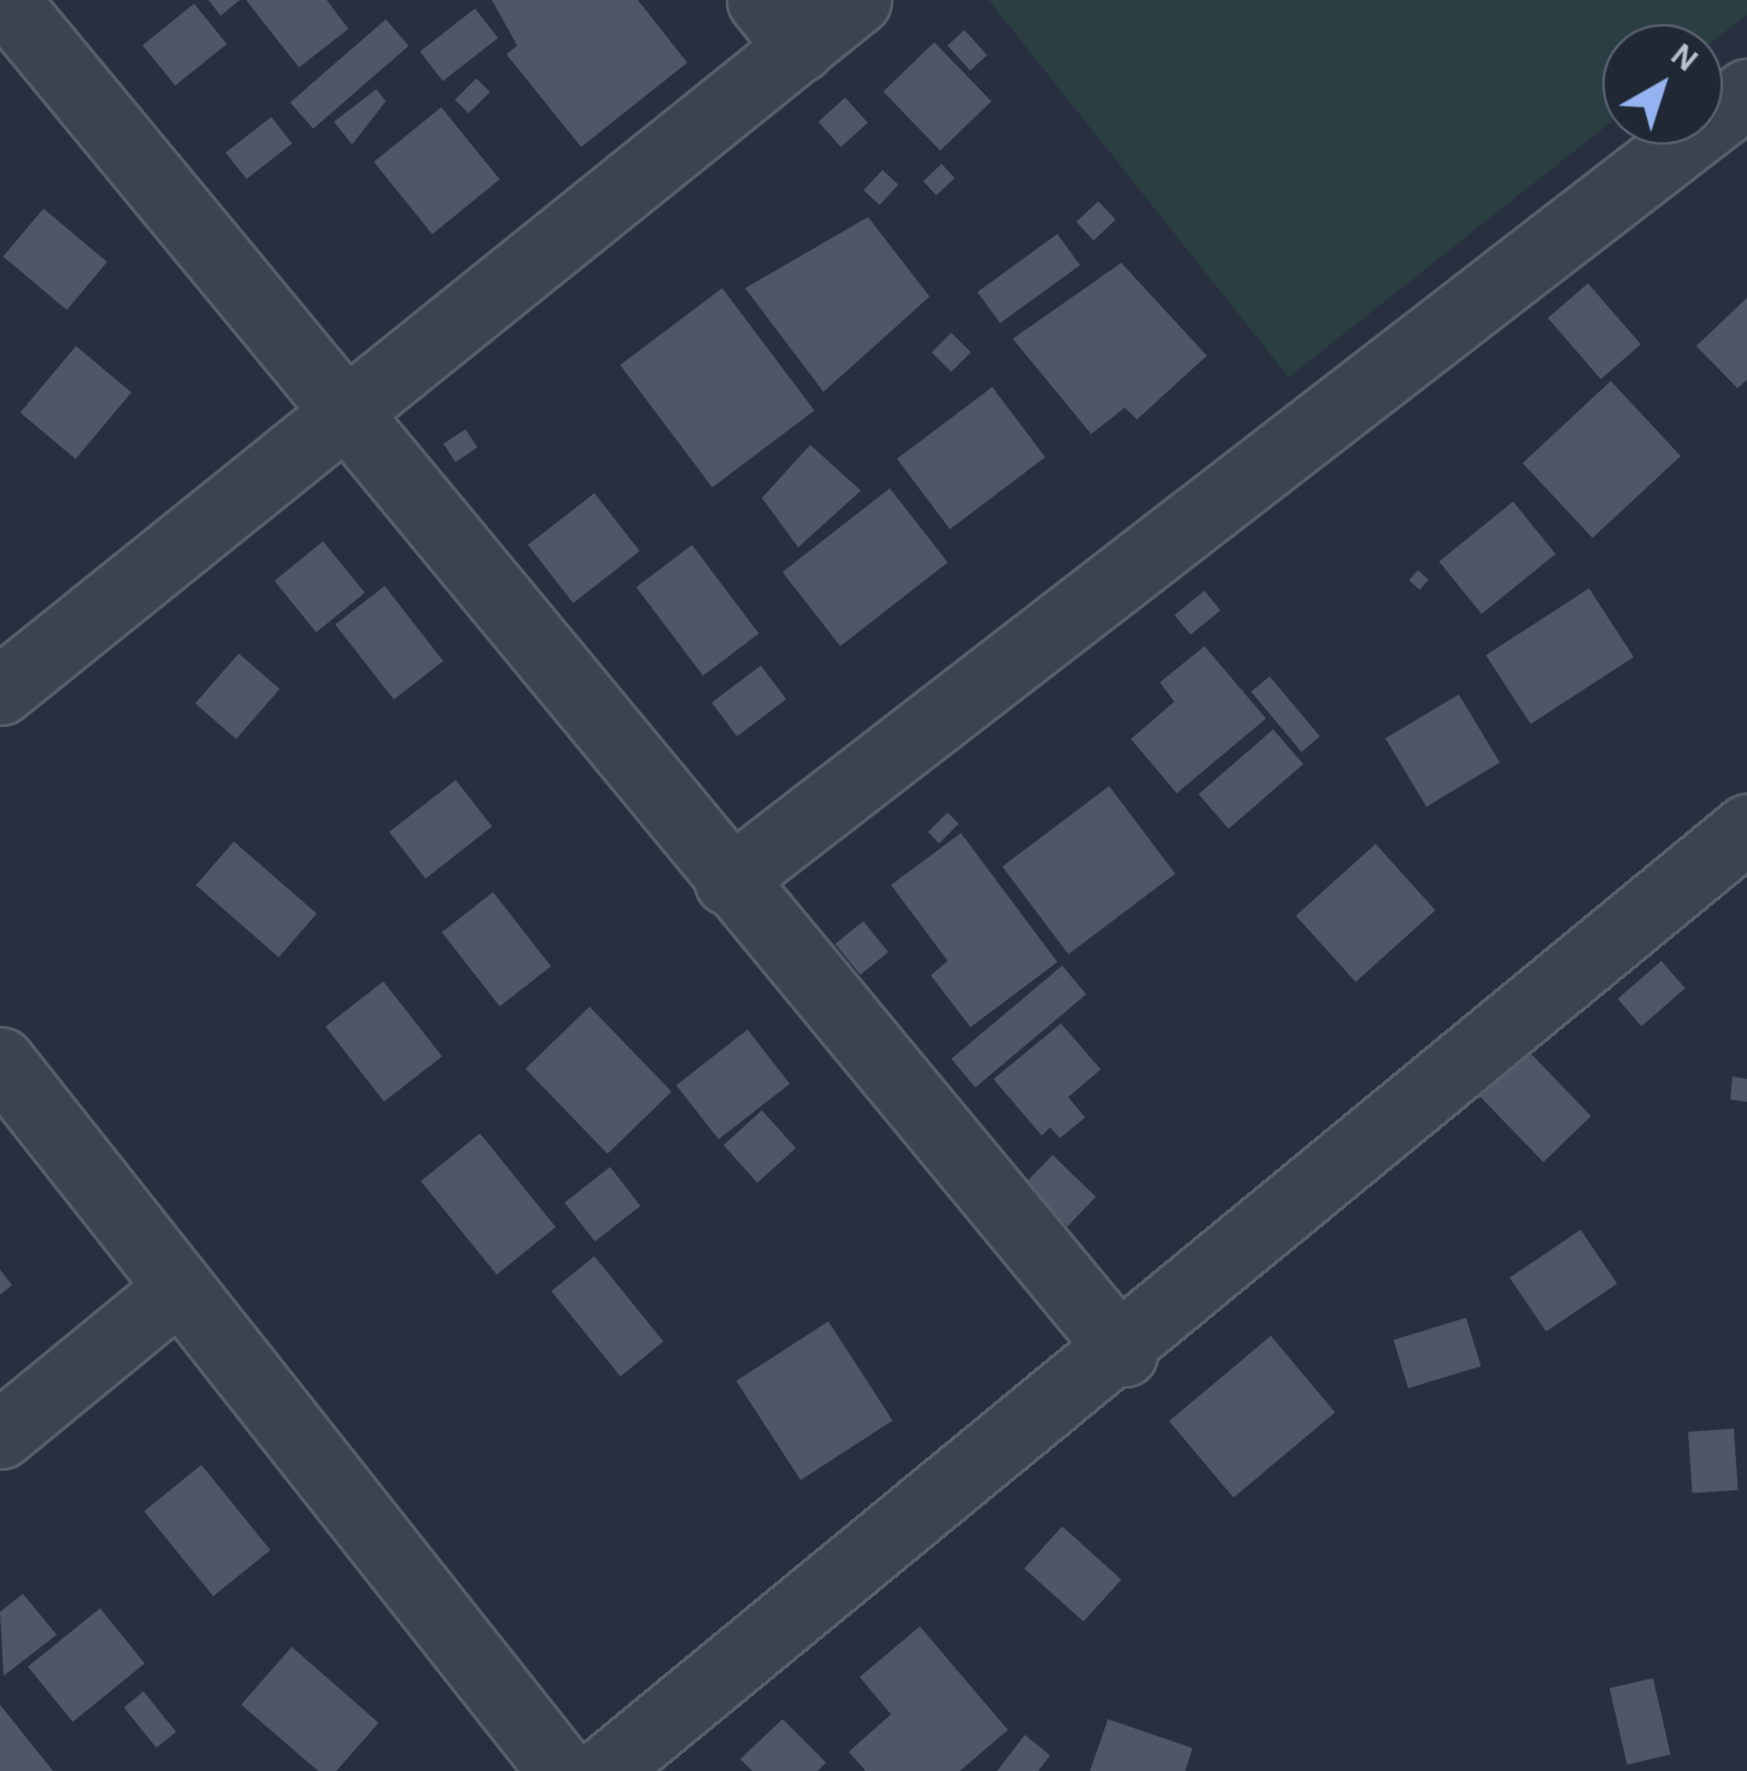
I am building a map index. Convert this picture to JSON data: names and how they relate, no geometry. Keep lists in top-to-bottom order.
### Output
{
  "north": "top right"
}
